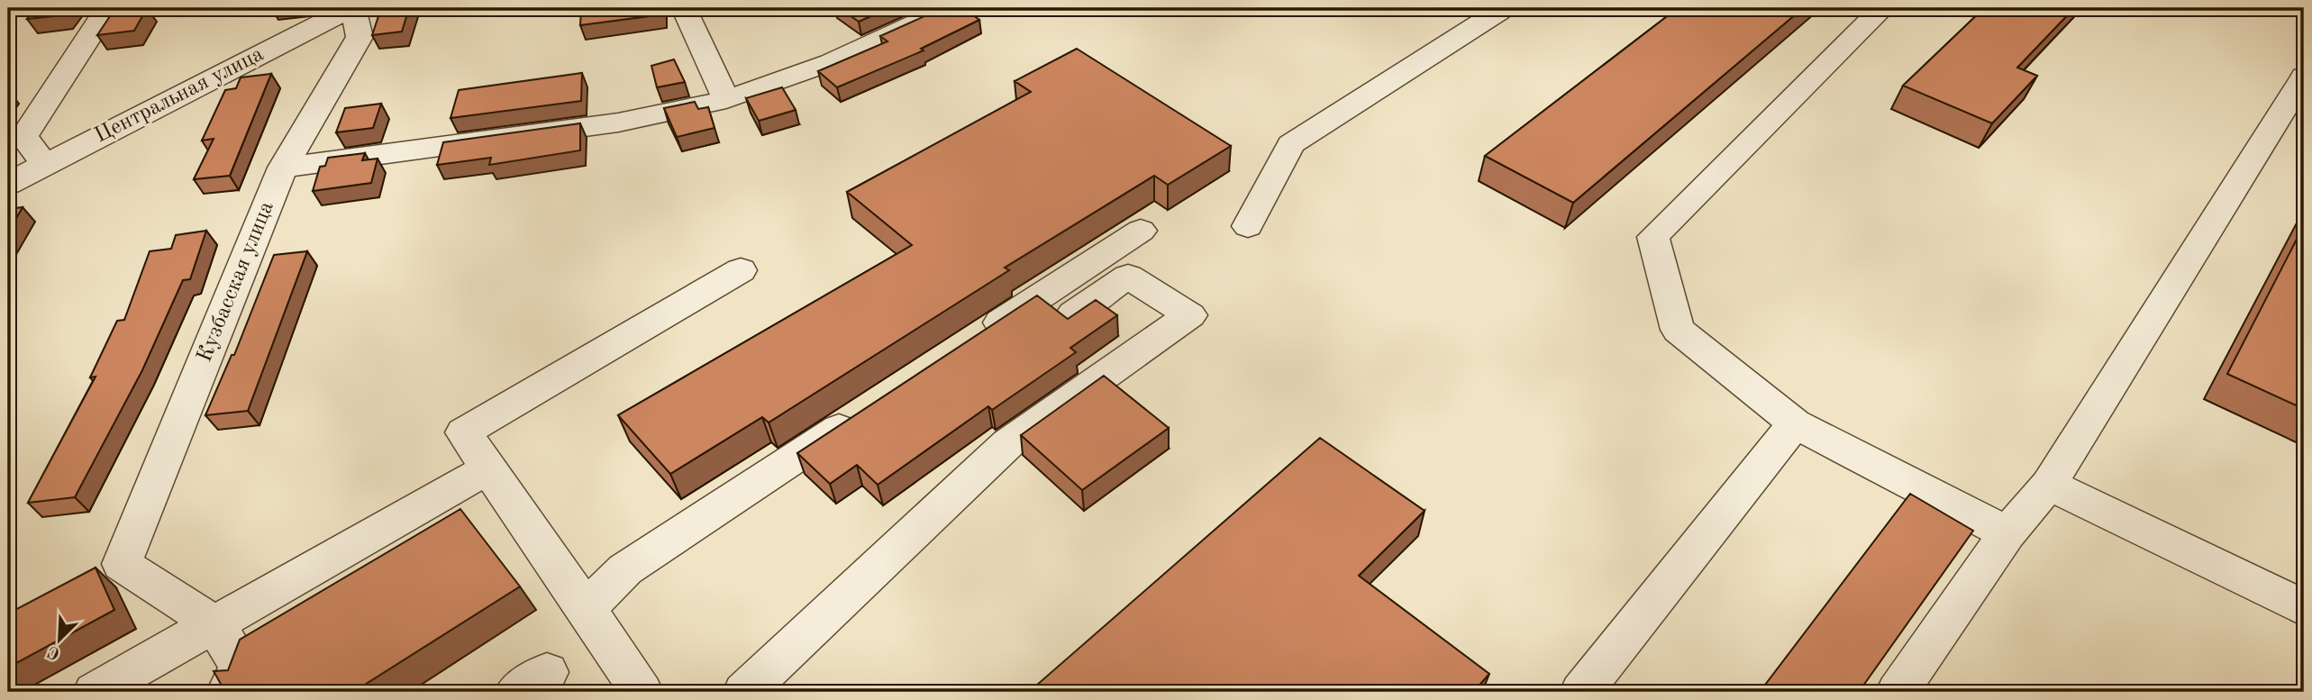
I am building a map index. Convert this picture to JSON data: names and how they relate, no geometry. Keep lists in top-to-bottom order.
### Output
{
  "streets": {
    "street": ["Центральная улица", "Кузбасская улица"]
  },
  "crossings": [
    ["Центральная улица", "Кузбасская улица"]
  ],
  "north": "bottom left"
}
